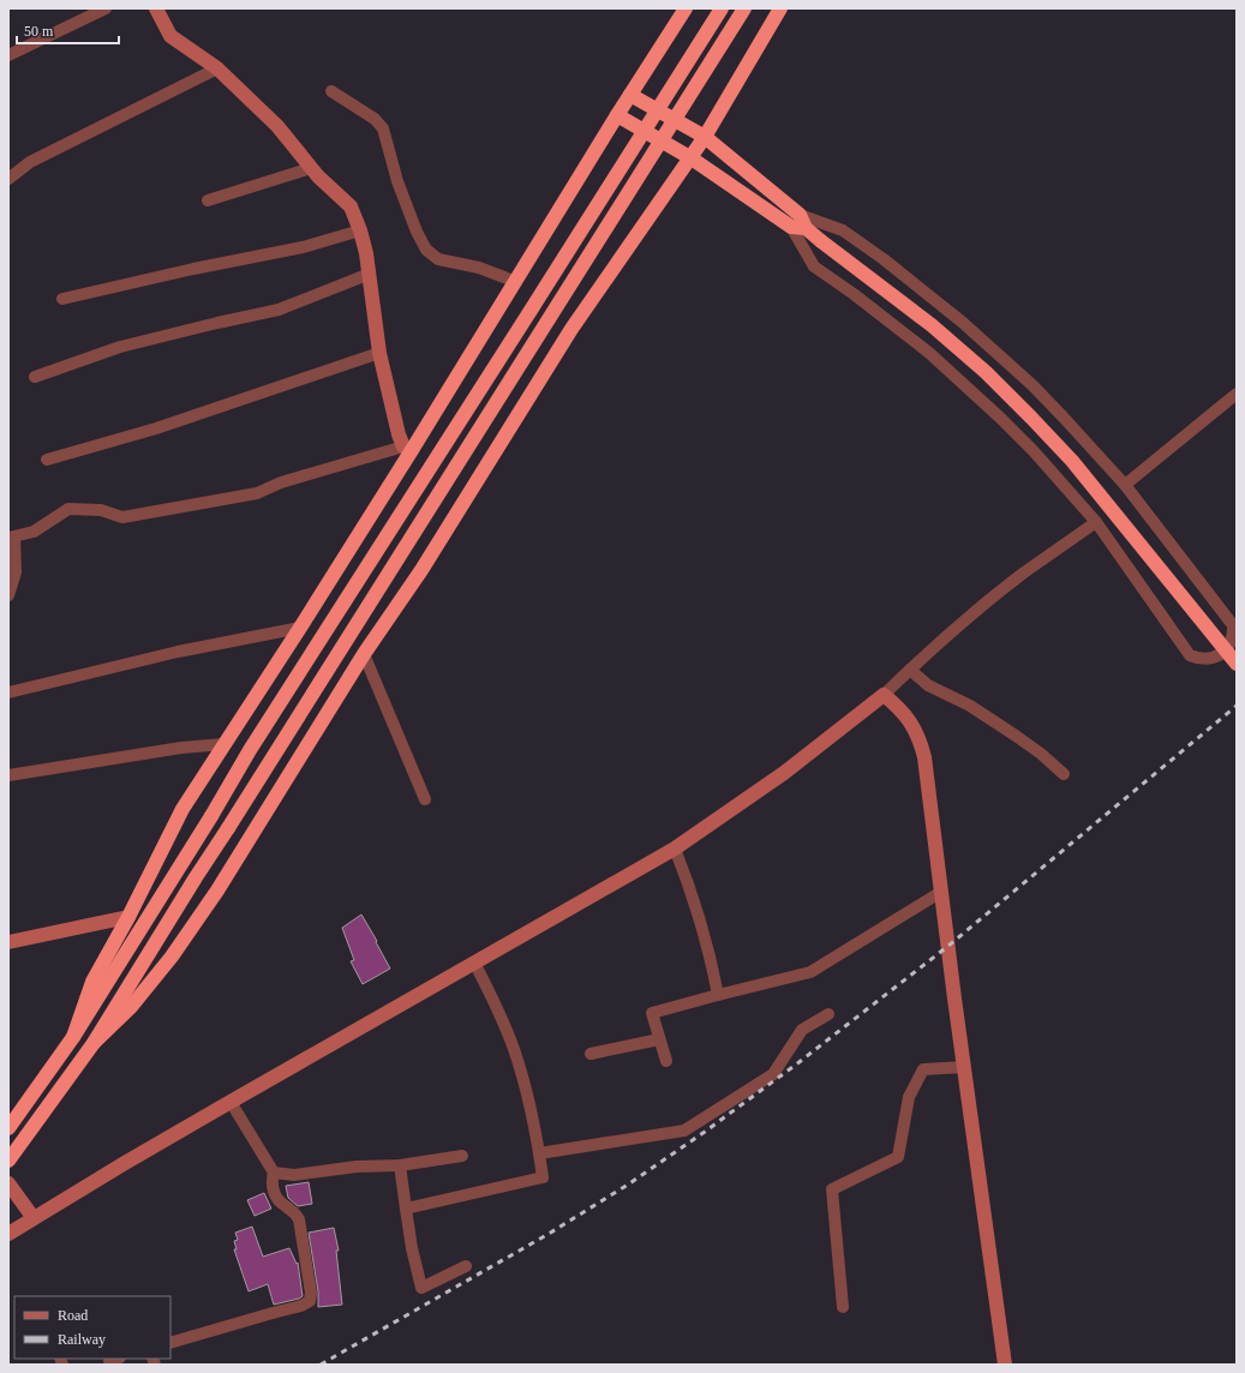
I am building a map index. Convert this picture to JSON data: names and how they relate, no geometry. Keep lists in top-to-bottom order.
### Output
{
  "legend": ["Road", "Railway"],
  "scale_bar": "50 m"
}
